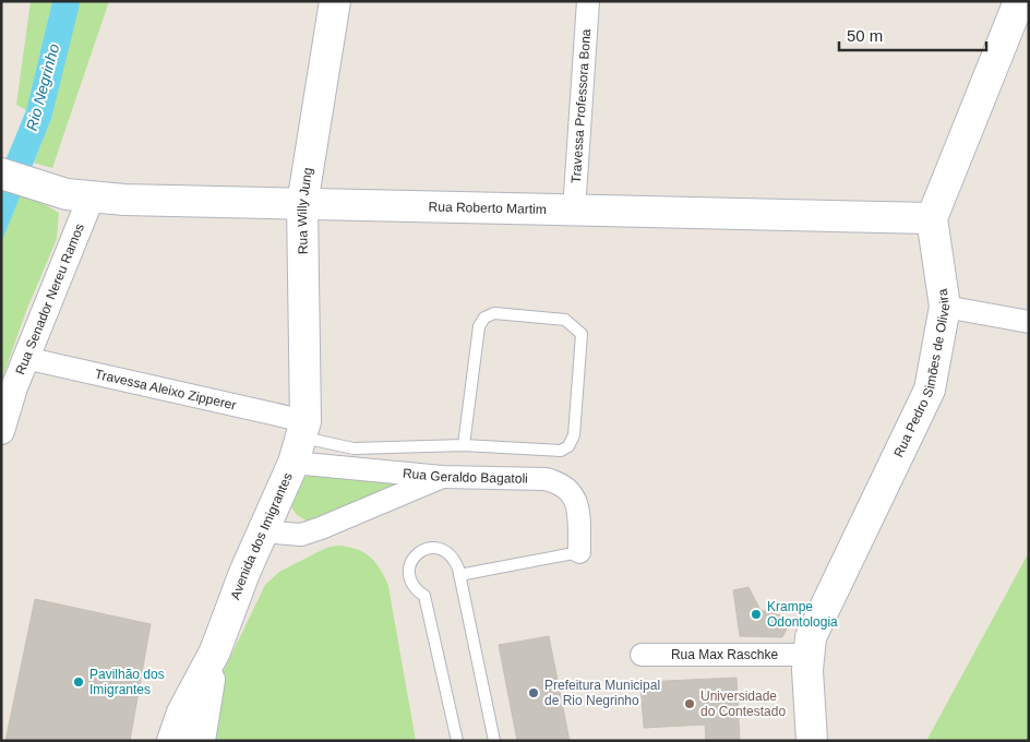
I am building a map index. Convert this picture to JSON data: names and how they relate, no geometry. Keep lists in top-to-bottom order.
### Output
{
  "streets": {
    "main road": [
      "Rua Roberto Martim",
      "Rua Willy Jung",
      "Rua Pedro Simões de Oliveira",
      "Avenida dos Imigrantes"
    ],
    "street": [
      "Travessa Professora Bona",
      "Rua Senador Nereu Ramos",
      "Travessa Aleixo Zipperer",
      "Rua Geraldo Bagatoli",
      "Rua Max Raschke"
    ]
  },
  "crossings": [
    ["Travessa Professora Bona", "Rua Roberto Martim"],
    ["Rua Roberto Martim", "Rua Willy Jung"],
    ["Rua Roberto Martim", "Rua Senador Nereu Ramos"],
    ["Rua Roberto Martim", "Rua Pedro Simões de Oliveira"],
    ["Rua Willy Jung", "Travessa Aleixo Zipperer"],
    ["Rua Willy Jung", "Rua Geraldo Bagatoli"],
    ["Rua Willy Jung", "Avenida dos Imigrantes"],
    ["Rua Senador Nereu Ramos", "Travessa Aleixo Zipperer"],
    ["Rua Pedro Simões de Oliveira", "Rua Max Raschke"],
    ["Travessa Aleixo Zipperer", "Rua Geraldo Bagatoli"],
    ["Travessa Aleixo Zipperer", "Avenida dos Imigrantes"],
    ["Rua Geraldo Bagatoli", "Avenida dos Imigrantes"]
  ],
  "water": ["Rio Negrinho"],
  "places": [
    "Krampe Odontologia",
    "Pavilhão dos Imigrantes",
    "Prefeitura Municipal de Rio Negrinho",
    "Universidade do Contestado"
  ],
  "scale_bar": "50 m"
}
